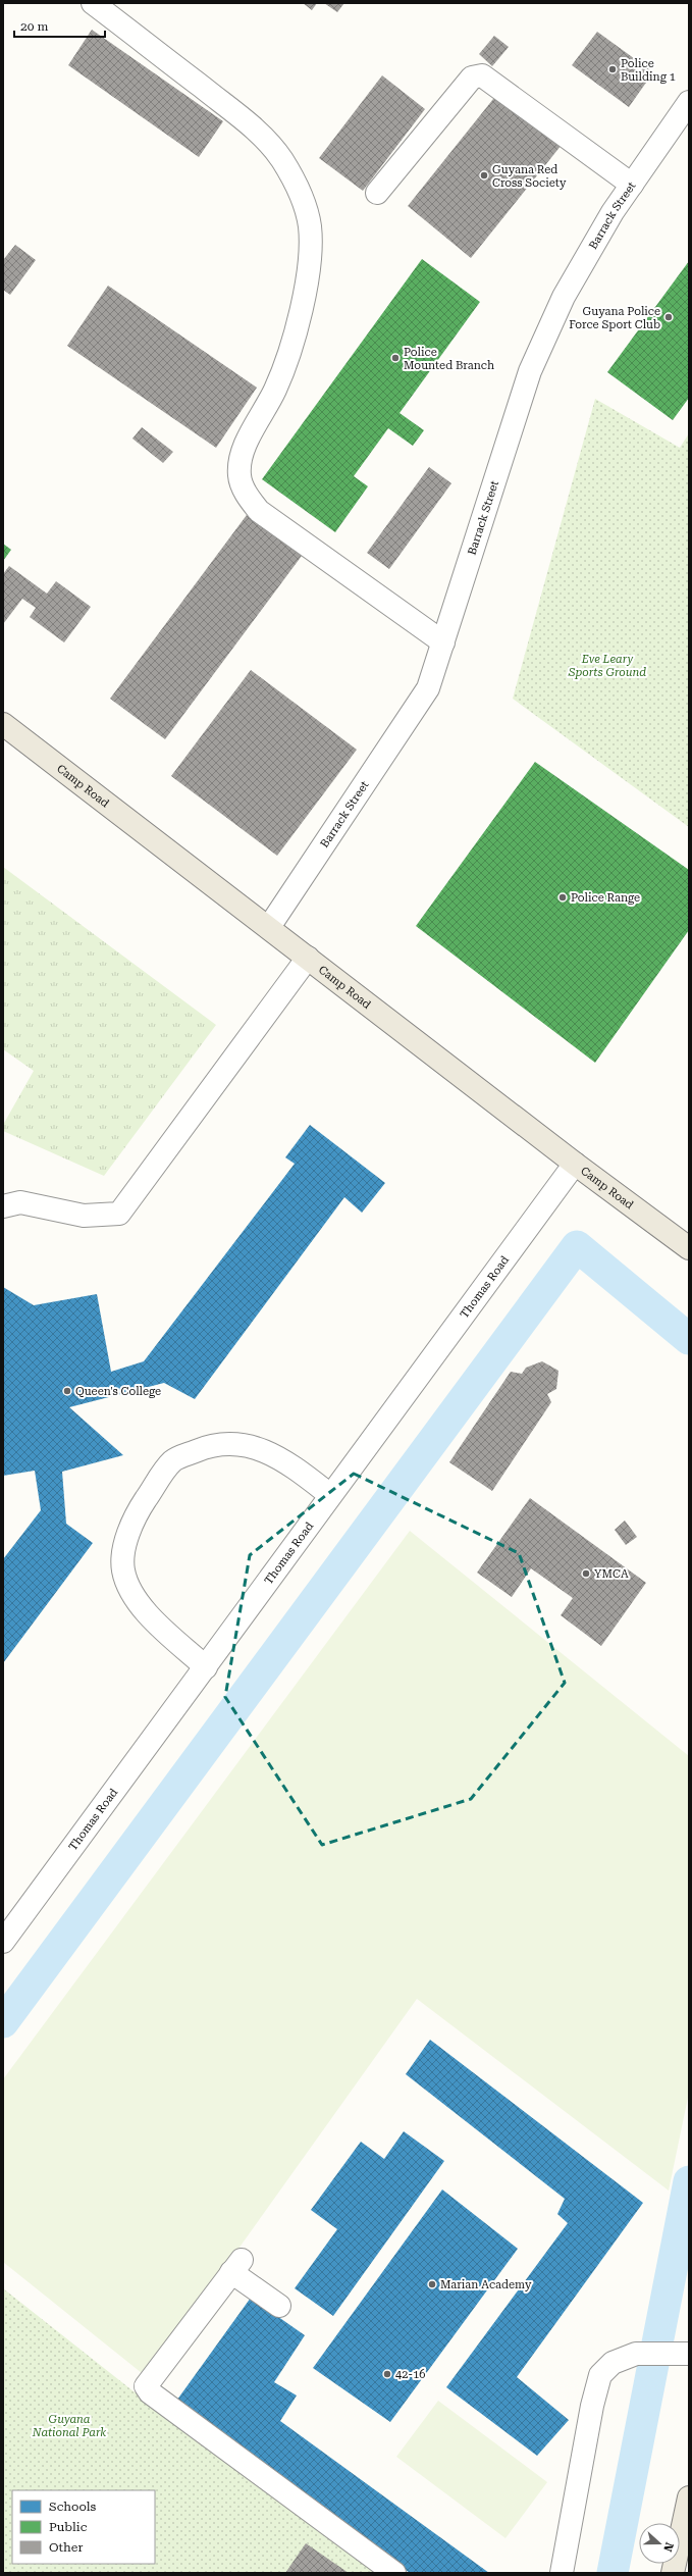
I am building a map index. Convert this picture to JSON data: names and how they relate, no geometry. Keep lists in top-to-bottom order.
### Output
{
  "streets": {
    "main road": ["Camp Road"],
    "street": ["Barrack Street", "Thomas Road"]
  },
  "crossings": [
    ["Barrack Street", "Camp Road"],
    ["Camp Road", "Thomas Road"]
  ],
  "parks": ["Eve Leary Sports Ground", "Guyana National Park"],
  "places": [
    "Police Building 1",
    "Guyana Red Cross Society",
    "Guyana Police Force Sport Club",
    "Police Mounted Branch",
    "Police Range",
    "Queen's College",
    "YMCA",
    "Marian Academy",
    "42-16"
  ],
  "legend": ["Schools", "Public", "Other"],
  "scale_bar": "20 m",
  "north": "right"
}
